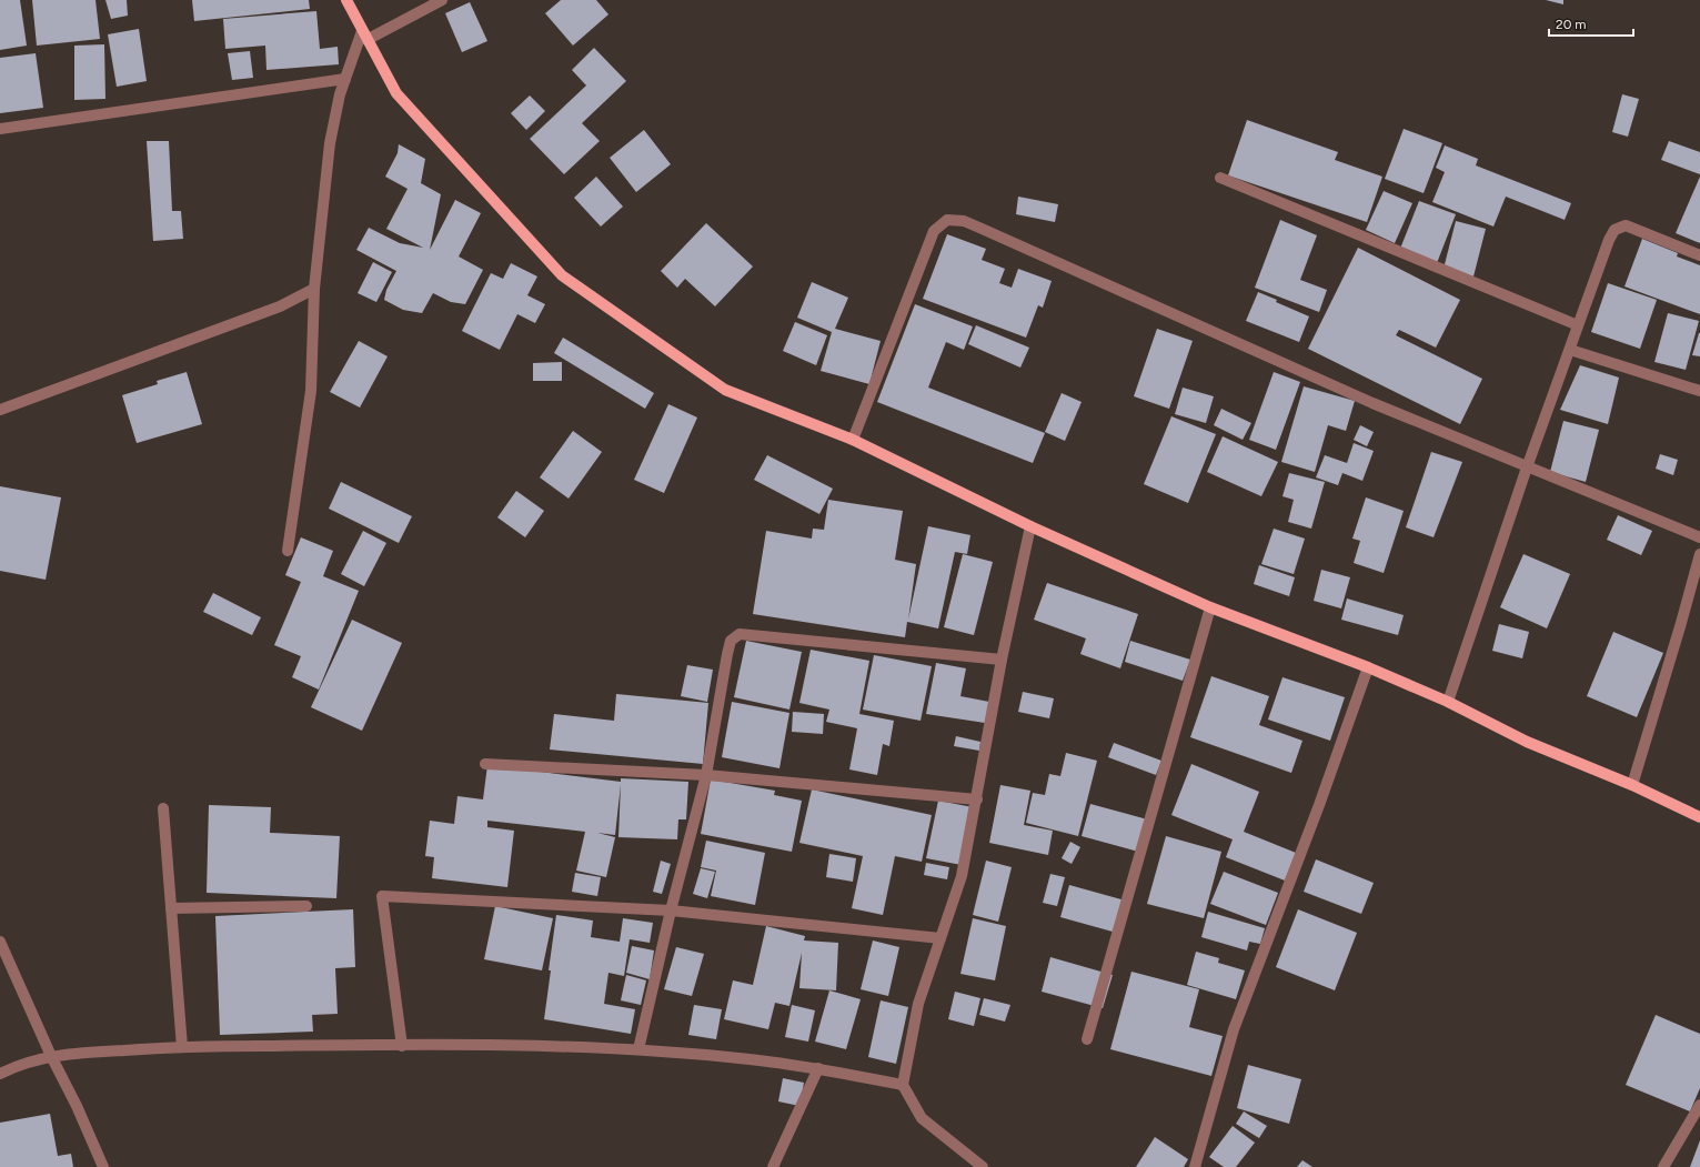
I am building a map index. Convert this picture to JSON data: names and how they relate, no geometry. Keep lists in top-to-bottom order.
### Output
{
  "scale_bar": "20 m"
}
